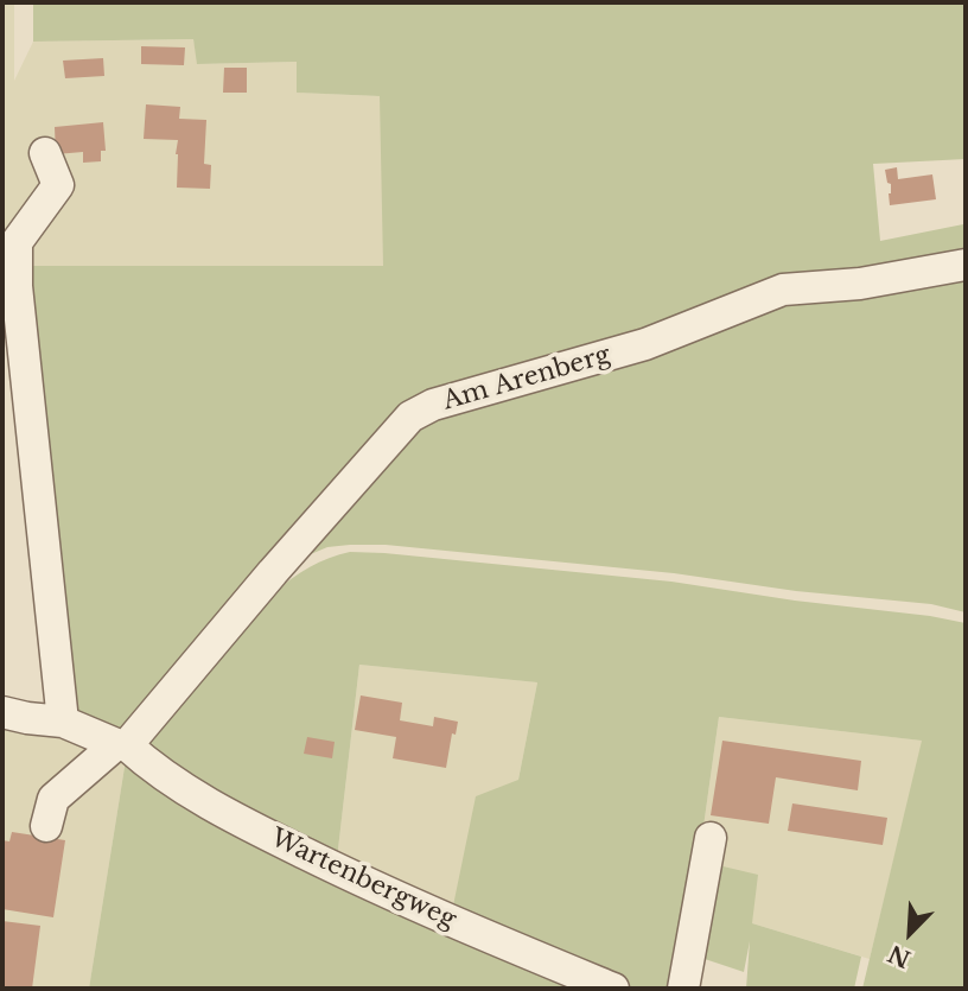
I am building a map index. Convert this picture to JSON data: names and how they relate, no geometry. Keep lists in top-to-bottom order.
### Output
{
  "streets": {
    "street": ["Am Arenberg", "Wartenbergweg"]
  },
  "crossings": [
    ["Am Arenberg", "Wartenbergweg"]
  ],
  "north": "bottom left"
}
